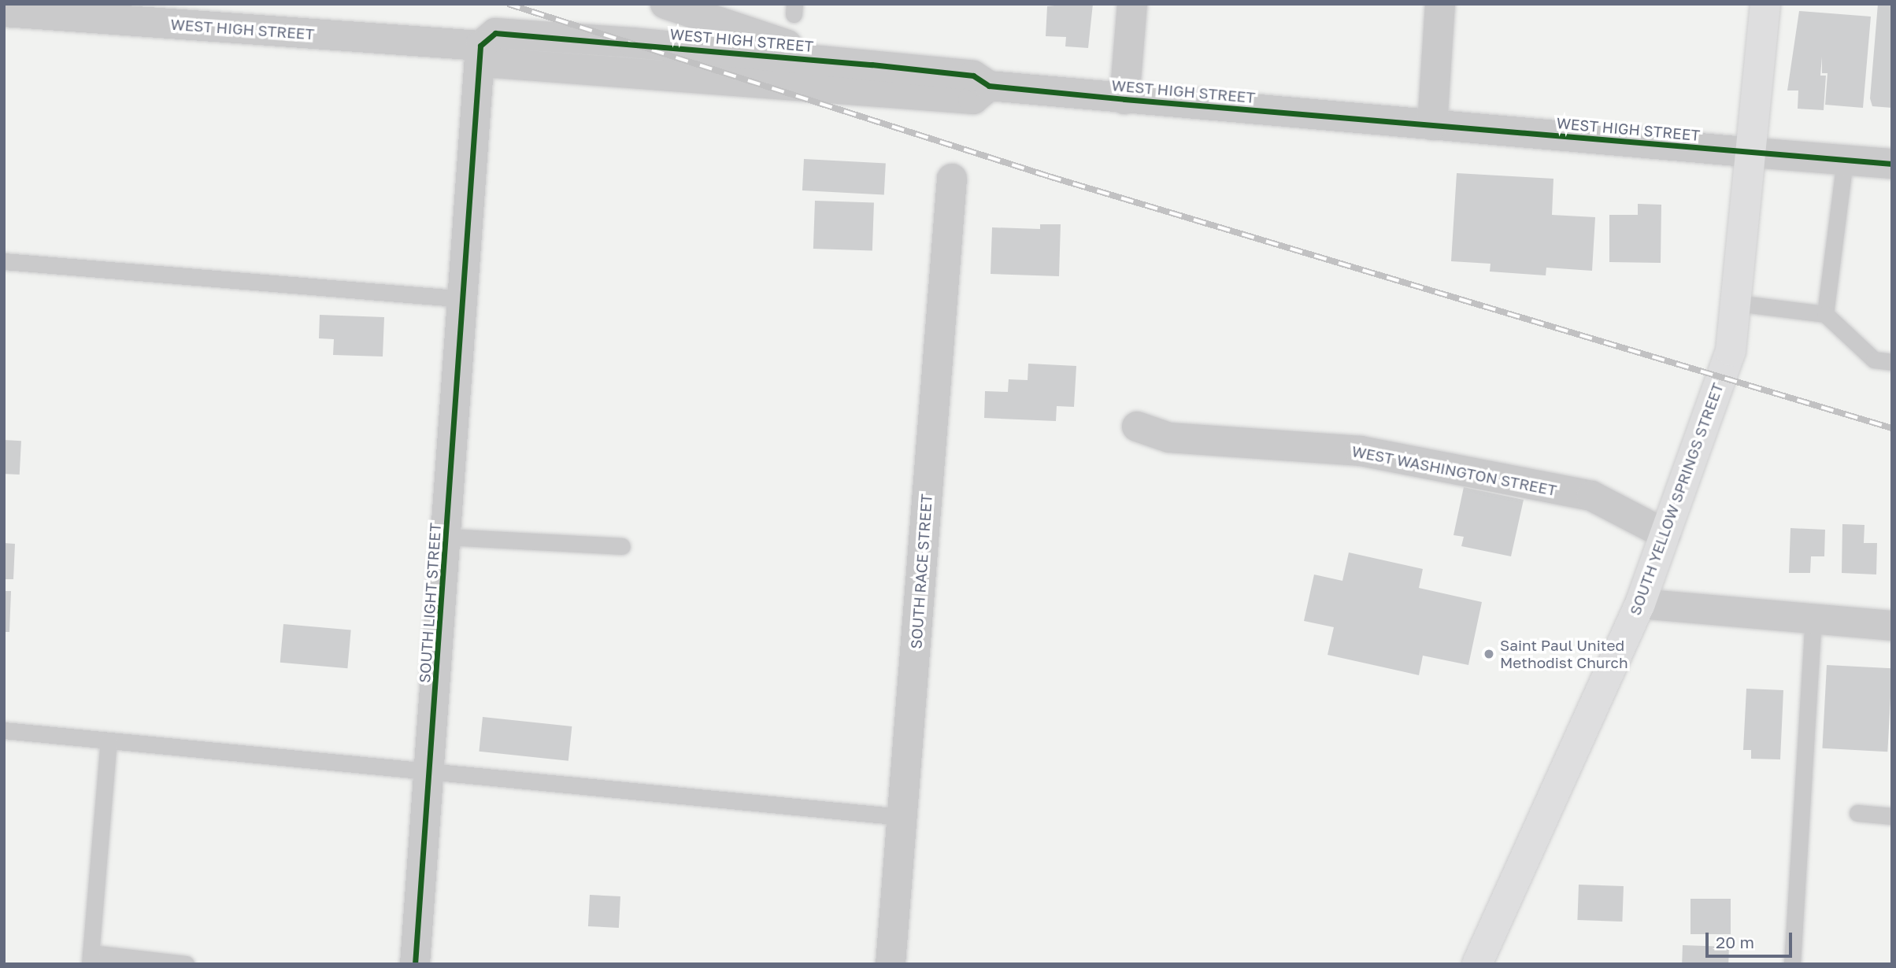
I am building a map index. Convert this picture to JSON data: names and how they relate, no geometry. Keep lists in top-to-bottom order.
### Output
{
  "streets": {
    "main road": ["SOUTH YELLOW SPRINGS STREET"],
    "street": [
      "WEST HIGH STREET",
      "WEST WASHINGTON STREET",
      "SOUTH RACE STREET",
      "SOUTH LIGHT STREET"
    ]
  },
  "crossings": [
    ["WEST HIGH STREET", "SOUTH YELLOW SPRINGS STREET"],
    ["WEST HIGH STREET", "SOUTH LIGHT STREET"],
    ["WEST WASHINGTON STREET", "SOUTH YELLOW SPRINGS STREET"]
  ],
  "places": ["Saint Paul United Methodist Church"],
  "scale_bar": "20 m"
}
